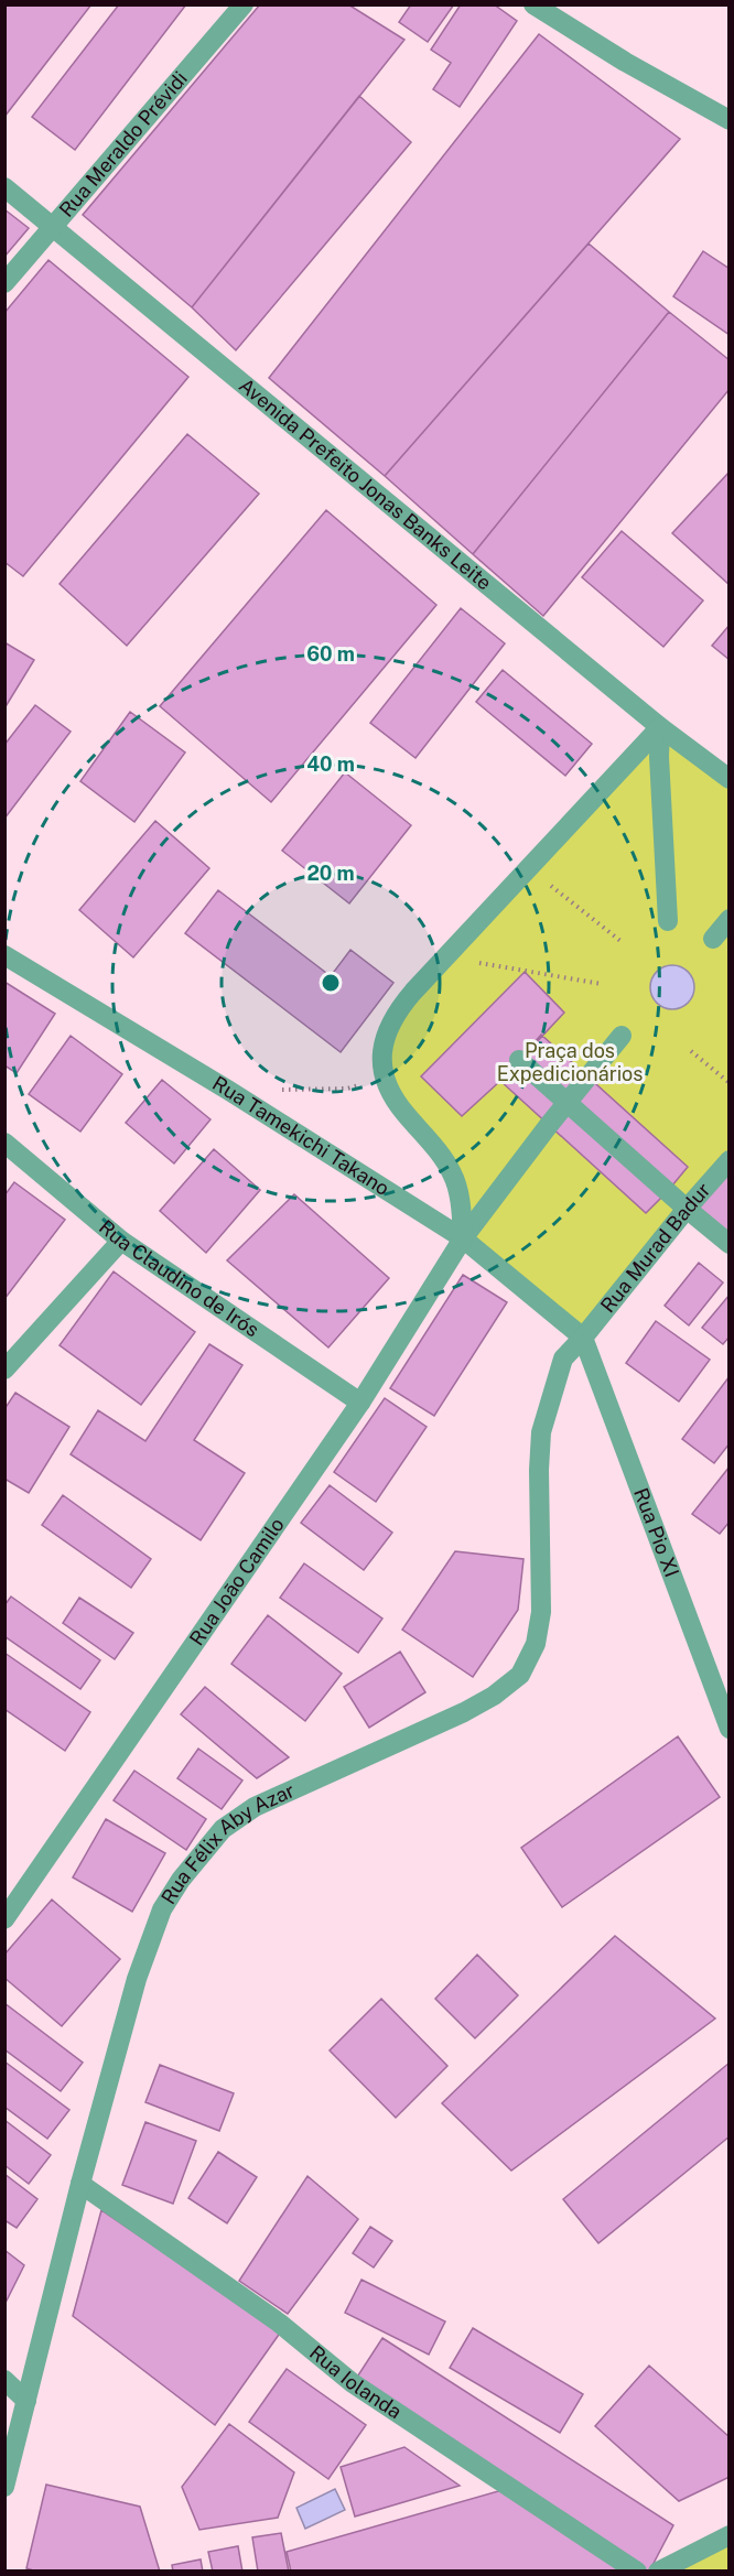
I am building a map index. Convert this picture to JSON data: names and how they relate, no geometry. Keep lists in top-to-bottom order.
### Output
{
  "streets": {
    "street": [
      "Rua Meraldo Prévidi",
      "Avenida Prefeito Jonas Banks Leite",
      "Rua Tamekichi Takano",
      "Rua Murad Badur",
      "Rua Claudino de Irós",
      "Rua Pio XI",
      "Rua João Camilo",
      "Rua Félix Aby Azar",
      "Rua Iolanda"
    ]
  },
  "crossings": [
    ["Rua Meraldo Prévidi", "Avenida Prefeito Jonas Banks Leite"],
    ["Rua Tamekichi Takano", "Rua Murad Badur"],
    ["Rua Tamekichi Takano", "Rua Pio XI"],
    ["Rua Tamekichi Takano", "Rua João Camilo"],
    ["Rua Tamekichi Takano", "Rua Félix Aby Azar"],
    ["Rua Murad Badur", "Rua Pio XI"],
    ["Rua Murad Badur", "Rua Félix Aby Azar"],
    ["Rua Claudino de Irós", "Rua João Camilo"],
    ["Rua Pio XI", "Rua Félix Aby Azar"],
    ["Rua Félix Aby Azar", "Rua Iolanda"]
  ],
  "parks": ["Praça dos Expedicionários"],
  "rings": ["60 m", "40 m", "20 m"]
}
